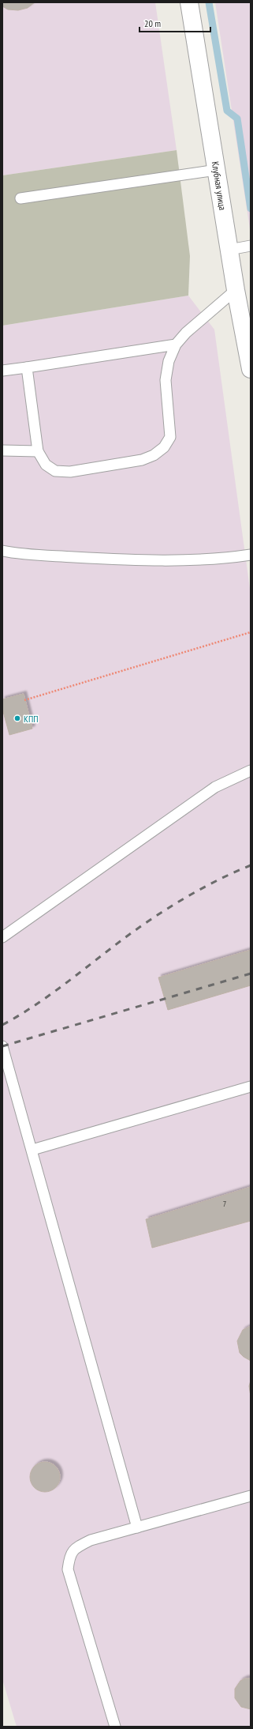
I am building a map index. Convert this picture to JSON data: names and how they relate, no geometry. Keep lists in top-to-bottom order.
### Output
{
  "streets": {
    "street": ["Клубная улица"]
  },
  "places": ["КПП"],
  "house_numbers": ["7"],
  "scale_bar": "20 m"
}
